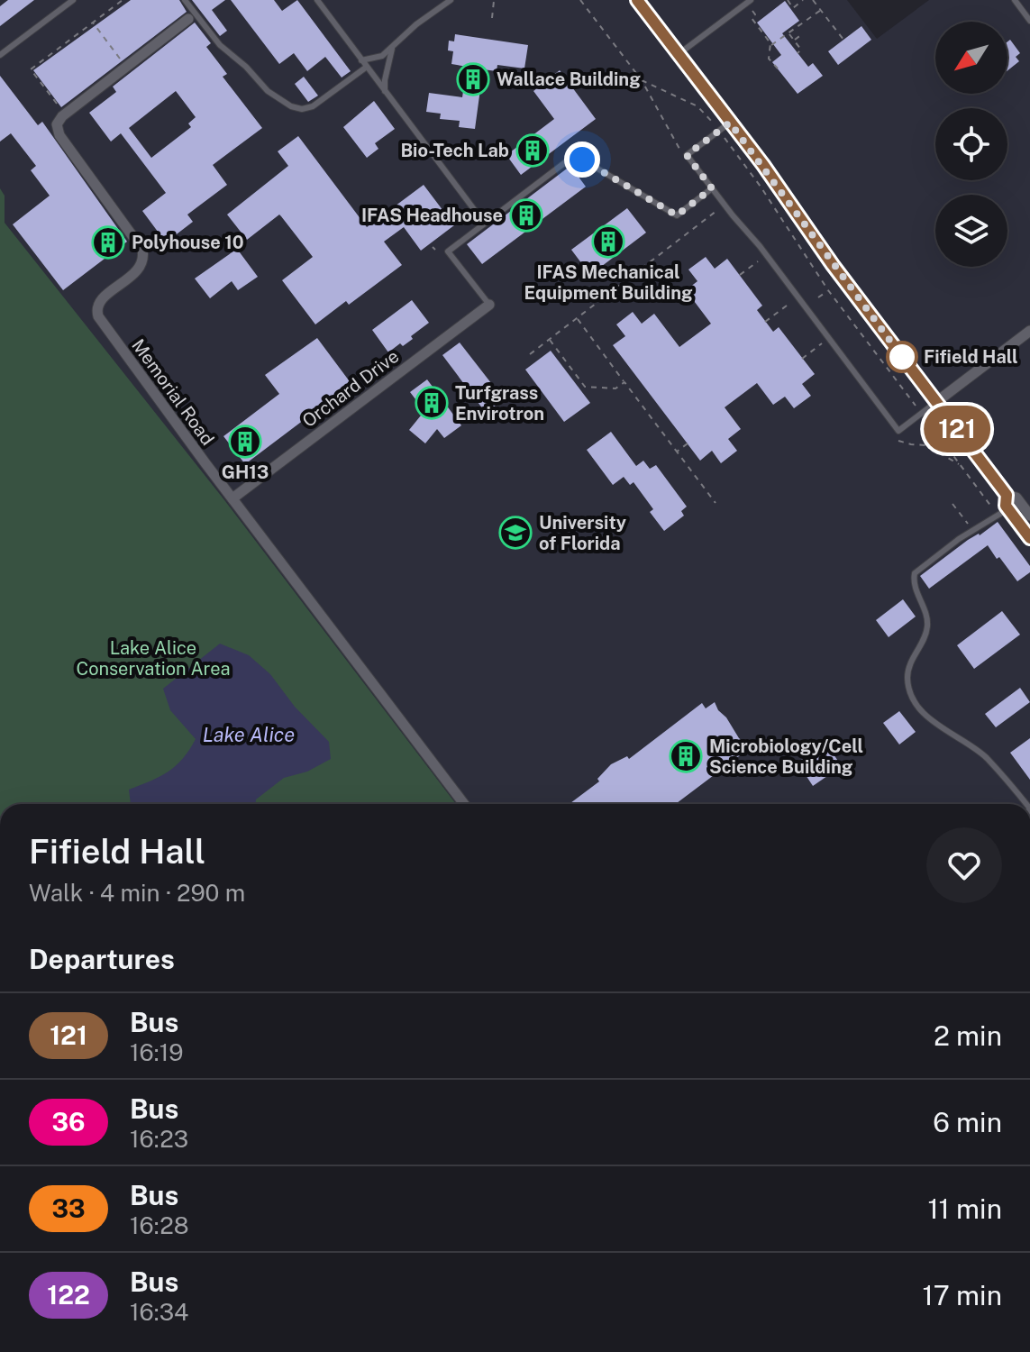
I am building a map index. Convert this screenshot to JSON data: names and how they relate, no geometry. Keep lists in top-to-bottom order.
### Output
{
  "streets": {
    "street": ["Orchard Drive", "Memorial Road"]
  },
  "crossings": [
    ["Orchard Drive", "Memorial Road"]
  ],
  "water": ["Lake Alice"],
  "parks": ["Lake Alice Conservation Area"],
  "places": {
    "building": [
      "Wallace Building",
      "Bio-Tech Lab",
      "IFAS Headhouse",
      "IFAS Mechanical Equipment Building",
      "Polyhouse 10",
      "Turfgrass Envirotron",
      "GH13",
      "Microbiology/Cell Science Building"
    ],
    "other": ["Fifield Hall"],
    "school or university": ["University of Florida"]
  },
  "lines": ["bus line 121"],
  "north": "bottom left",
  "page": {
    "on_map": "121",
    "heading": [
      ["Fifield Hall", "Walk · 4 min · 290 m"],
      "Departures"
    ],
    "list": [
      {
        "mark": "121",
        "name": "Bus",
        "note": "16:19",
        "value": "2 min"
      },
      {
        "mark": "36",
        "name": "Bus",
        "note": "16:23",
        "value": "6 min"
      },
      {
        "mark": "33",
        "name": "Bus",
        "note": "16:28",
        "value": "11 min"
      },
      {
        "mark": "122",
        "name": "Bus",
        "note": "16:34",
        "value": "17 min"
      }
    ]
  }
}
